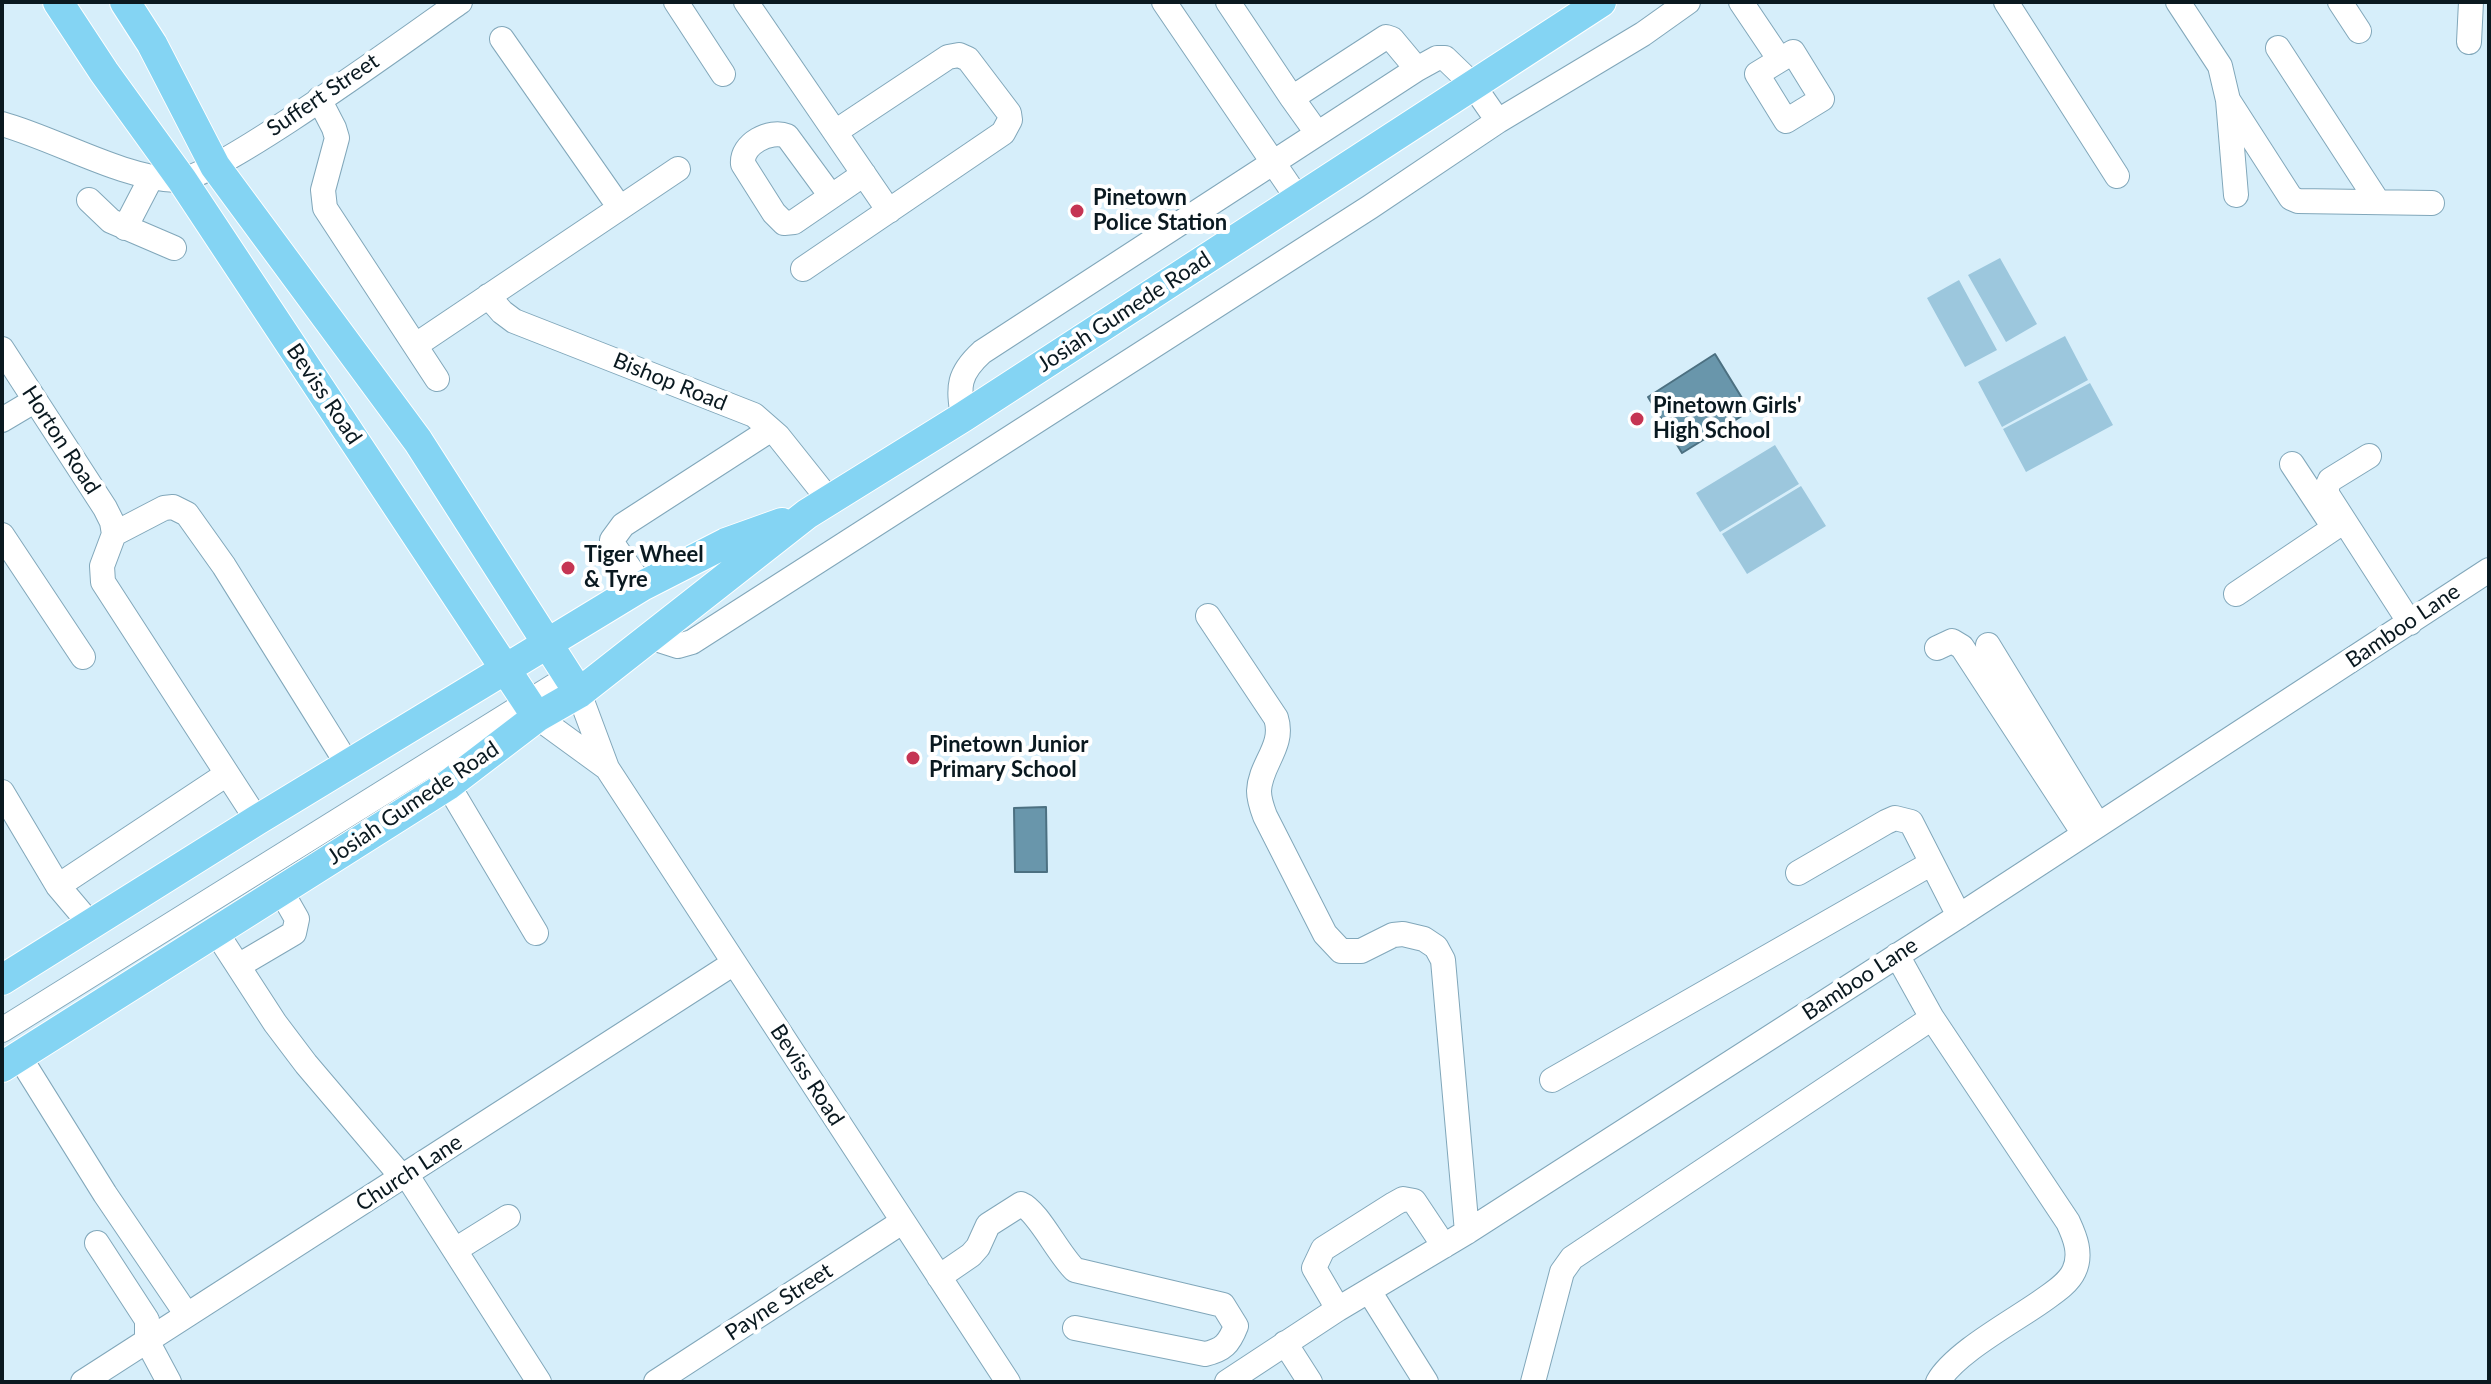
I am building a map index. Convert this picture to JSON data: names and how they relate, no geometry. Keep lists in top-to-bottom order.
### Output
{
  "streets": {
    "main road": ["Josiah Gumede Road", "Beviss Road"],
    "street": [
      "Suffert Street",
      "Bishop Road",
      "Horton Road",
      "Bamboo Lane",
      "Church Lane",
      "Payne Street"
    ]
  },
  "crossings": [
    ["Suffert Street", "Beviss Road"],
    ["Josiah Gumede Road", "Bishop Road"],
    ["Josiah Gumede Road", "Beviss Road"],
    ["Beviss Road", "Church Lane"],
    ["Beviss Road", "Payne Street"]
  ],
  "places": [
    "Pinetown Police Station",
    "Pinetown Girls' High School",
    "Tiger Wheel & Tyre",
    "Pinetown Junior Primary School"
  ]
}
